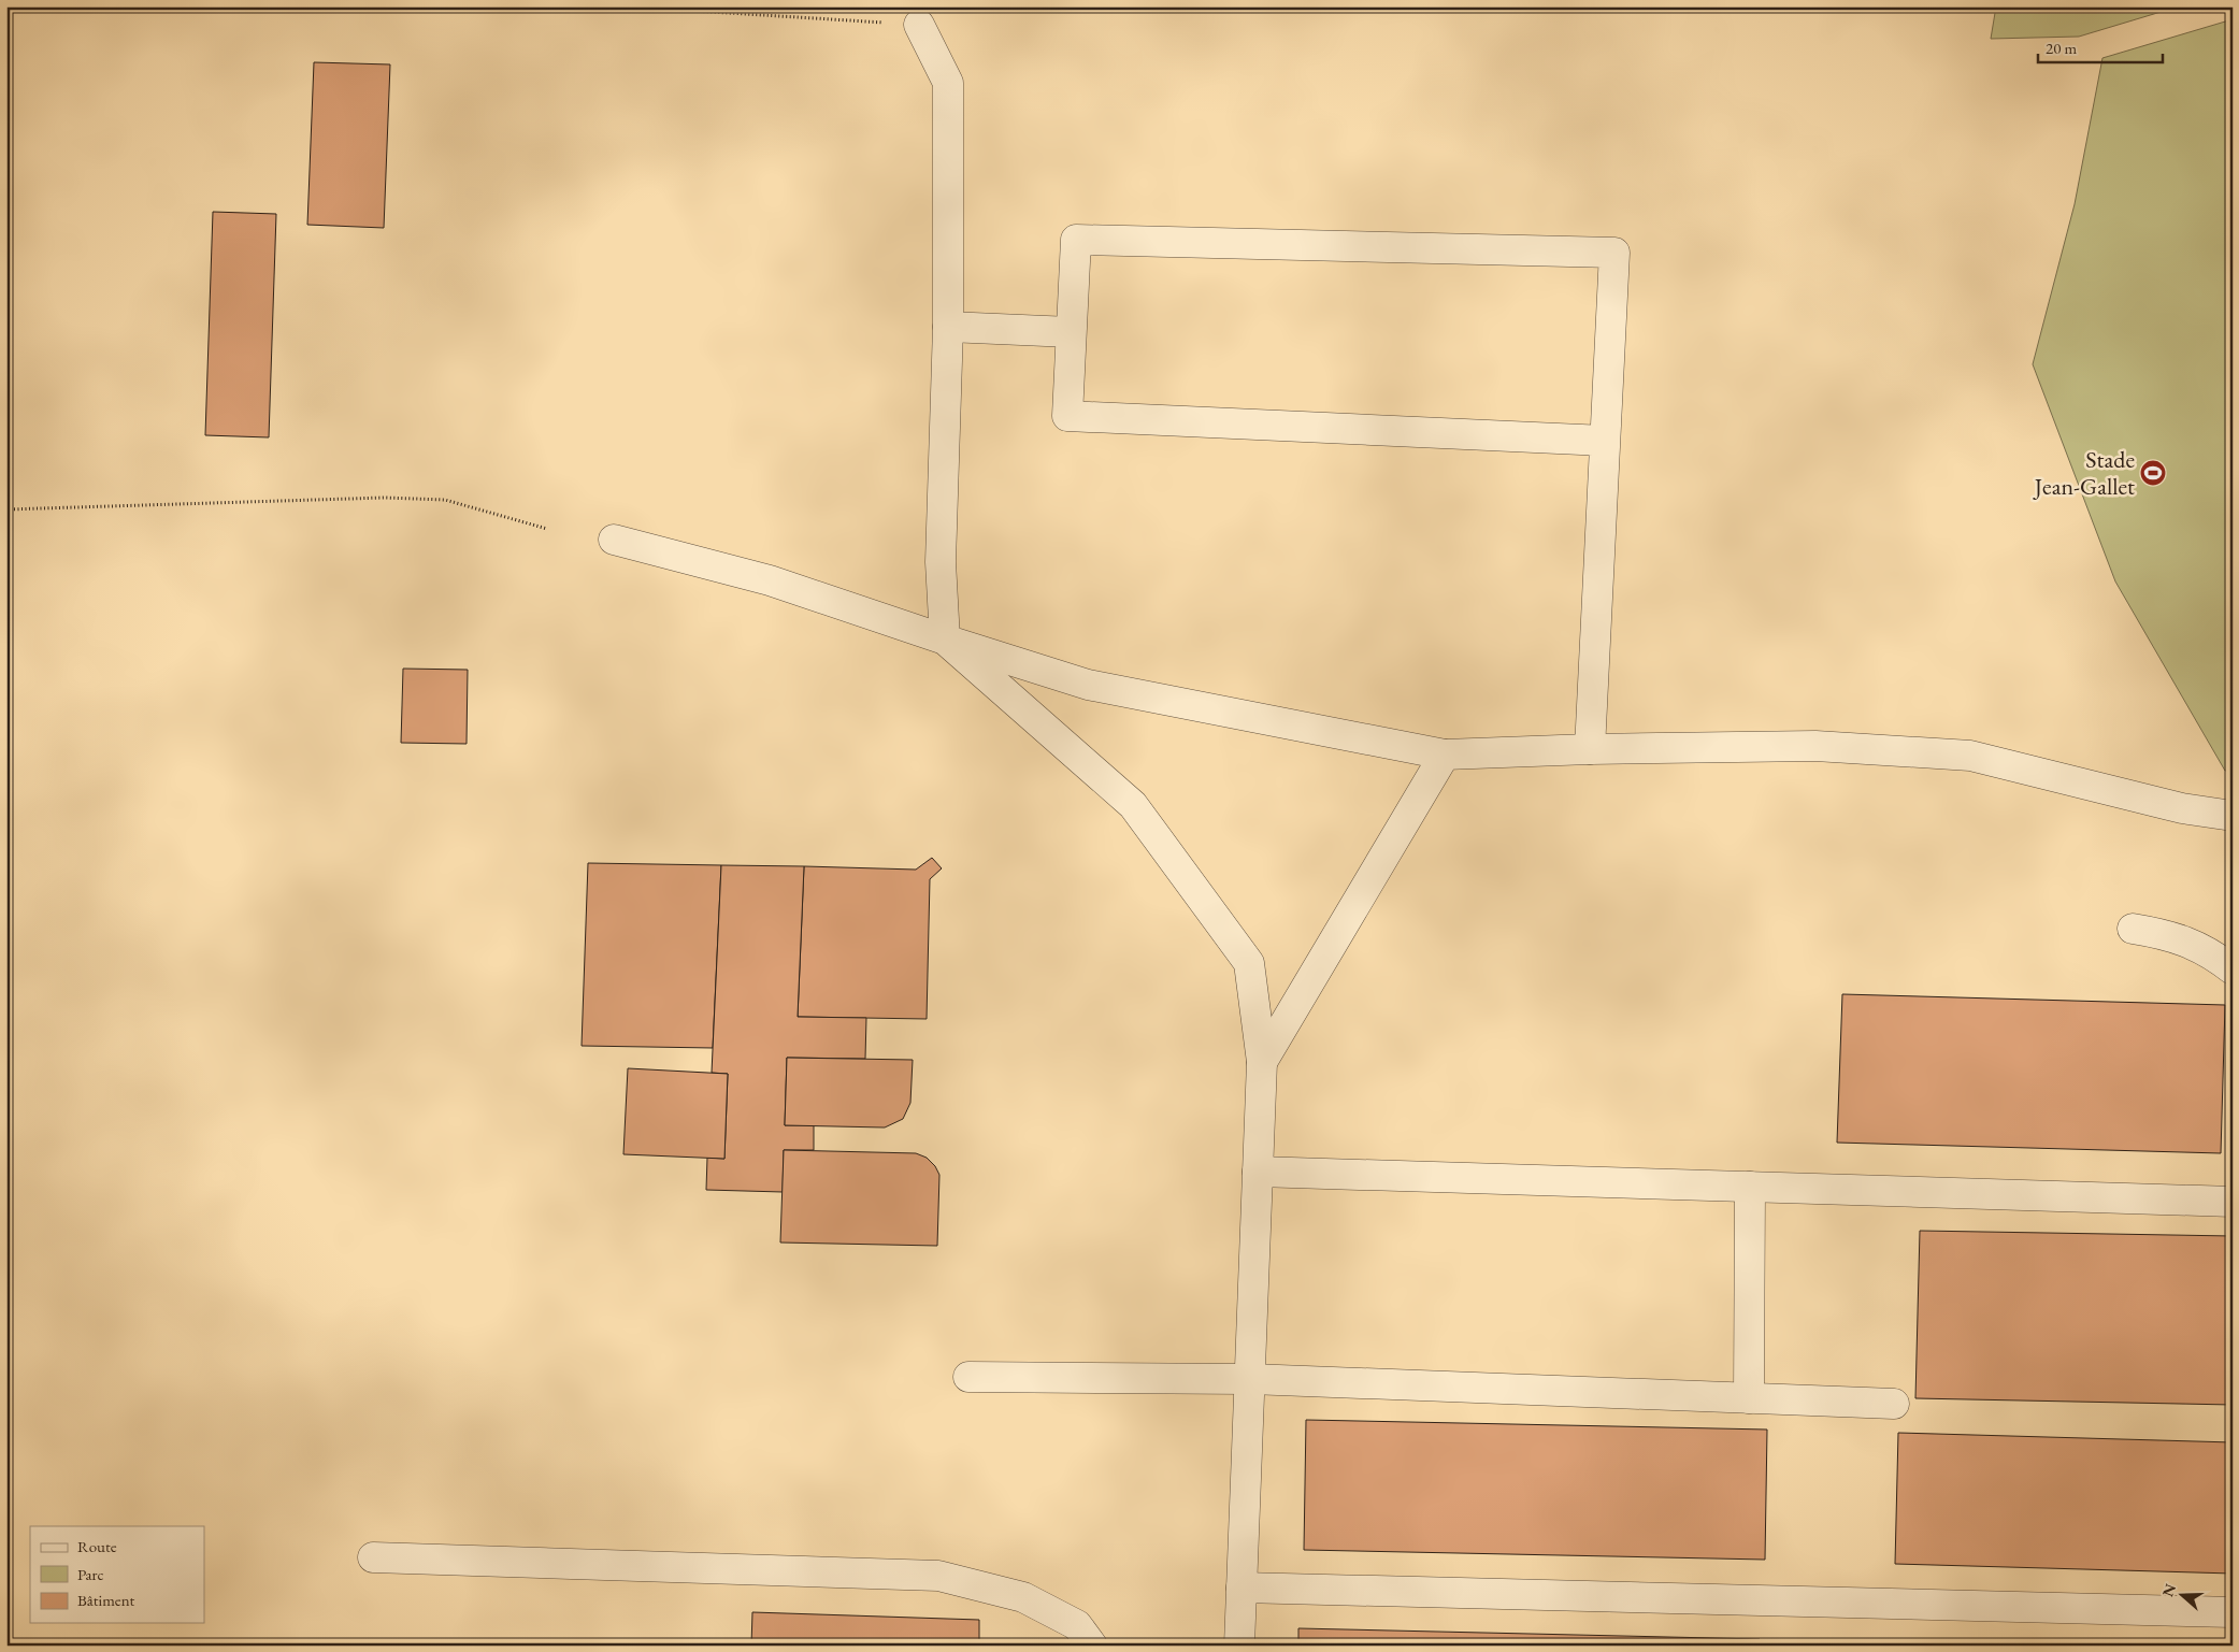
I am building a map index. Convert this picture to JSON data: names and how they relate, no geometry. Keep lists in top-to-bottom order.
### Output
{
  "places": {
    "sports": ["Stade Jean-Gallet"]
  },
  "legend": ["Route", "Parc", "Bâtiment"],
  "scale_bar": "20 m",
  "north": "left"
}
